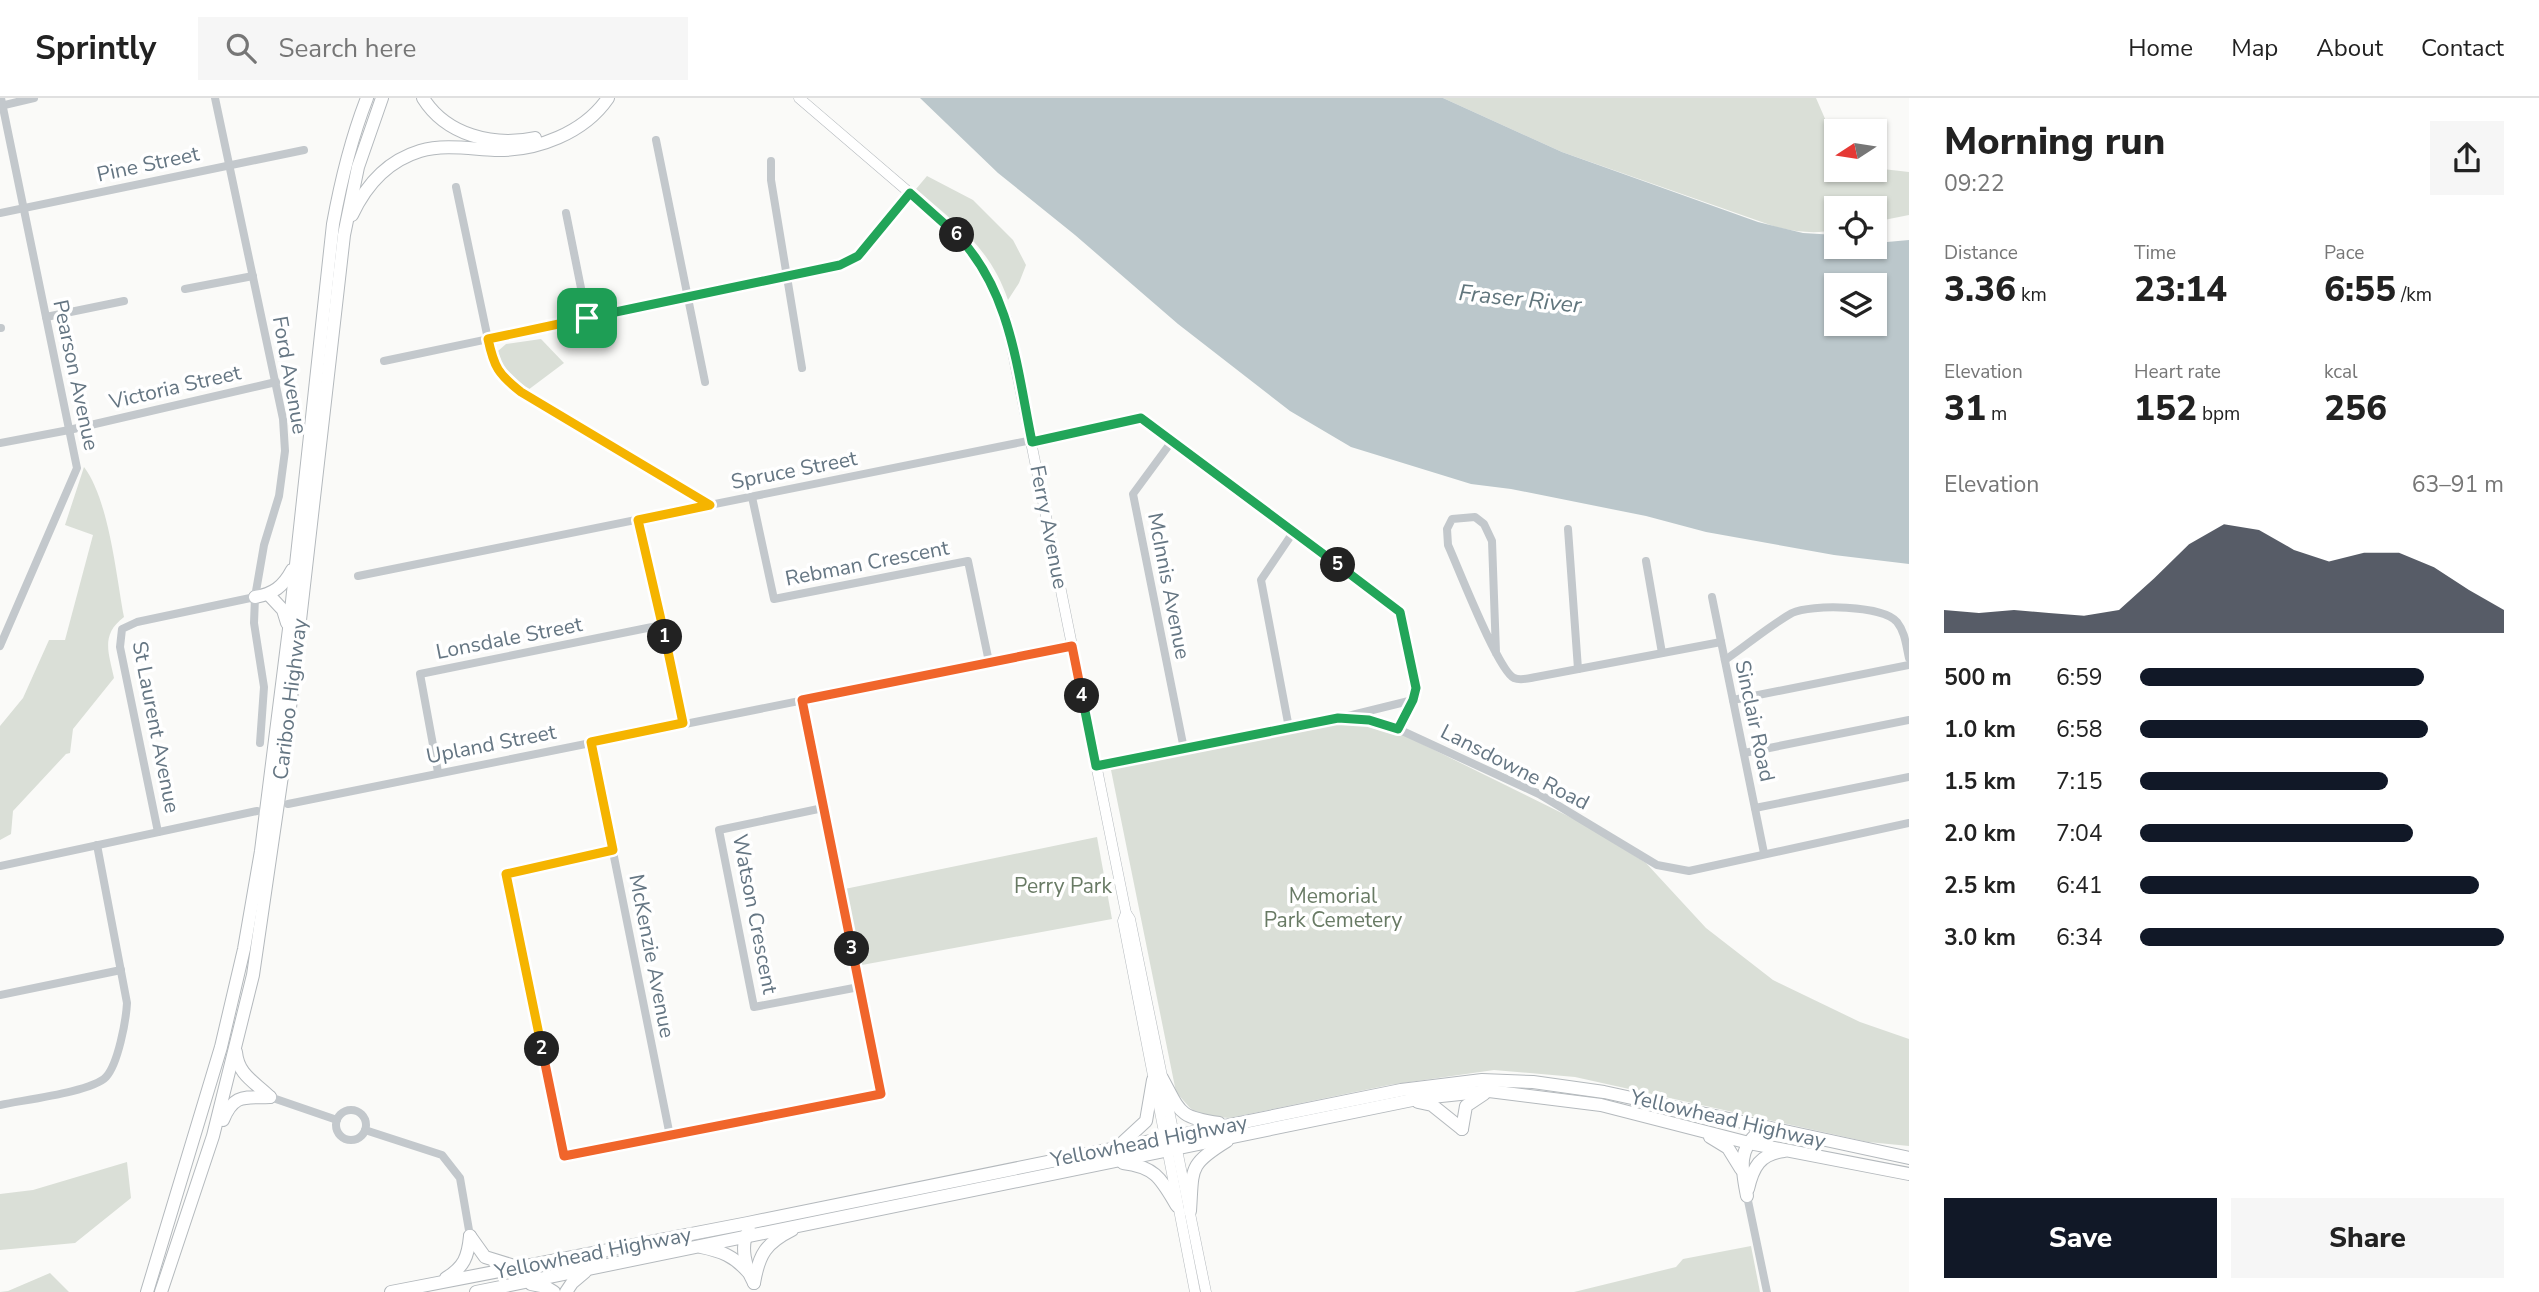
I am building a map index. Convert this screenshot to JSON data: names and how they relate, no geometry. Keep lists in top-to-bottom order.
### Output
{
  "streets": {
    "highway": ["Cariboo Highway", "Yellowhead Highway"],
    "main road": ["Ferry Avenue"],
    "street": [
      "Pine Street",
      "Pearson Avenue",
      "Ford Avenue",
      "Victoria Street",
      "Spruce Street",
      "Rebman Crescent",
      "McInnis Avenue",
      "Lonsdale Street",
      "Sinclair Road",
      "St Laurent Avenue",
      "Upland Street",
      "Lansdowne Road",
      "Watson Crescent",
      "McKenzie Avenue"
    ]
  },
  "crossings": [
    ["Pine Street", "Pearson Avenue"],
    ["Pine Street", "Ford Avenue"],
    ["Pearson Avenue", "Victoria Street"],
    ["Ford Avenue", "Victoria Street"],
    ["Ford Avenue", "St Laurent Avenue"],
    ["Spruce Street", "Ferry Avenue"],
    ["Spruce Street", "Rebman Crescent"],
    ["Spruce Street", "McInnis Avenue"],
    ["Ferry Avenue", "Upland Street"],
    ["Ferry Avenue", "Lansdowne Road"],
    ["Ferry Avenue", "Yellowhead Highway"],
    ["Rebman Crescent", "Upland Street"],
    ["McInnis Avenue", "Lansdowne Road"],
    ["Lonsdale Street", "Upland Street"],
    ["Sinclair Road", "Lansdowne Road"],
    ["Upland Street", "McKenzie Avenue"]
  ],
  "water": ["Fraser River"],
  "parks": ["Perry Park", "Memorial Park Cemetery"],
  "north": "left",
  "page": {
    "header": "Sprintly",
    "search": "Search here",
    "nav": [
      "Home",
      "Map",
      "About",
      "Contact"
    ],
    "heading": ["Morning run", "09:22"],
    "pins": [
      "6",
      "5",
      "1",
      "4",
      "3",
      "2"
    ],
    "stats": [
      ["Distance", "3.36 km"],
      ["Time", "23:14"],
      ["Pace", "6:55 /km"],
      ["Elevation", "31 m"],
      ["Heart rate", "152 bpm"],
      ["kcal", "256"]
    ],
    "chart": ["Elevation", "63–91 m"],
    "list": [
      {
        "name": "500 m",
        "note": "6:59"
      },
      {
        "name": "1.0 km",
        "note": "6:58"
      },
      {
        "name": "1.5 km",
        "note": "7:15"
      },
      {
        "name": "2.0 km",
        "note": "7:04"
      },
      {
        "name": "2.5 km",
        "note": "6:41"
      },
      {
        "name": "3.0 km",
        "note": "6:34"
      }
    ],
    "buttons": ["Save", "Share"]
  }
}
